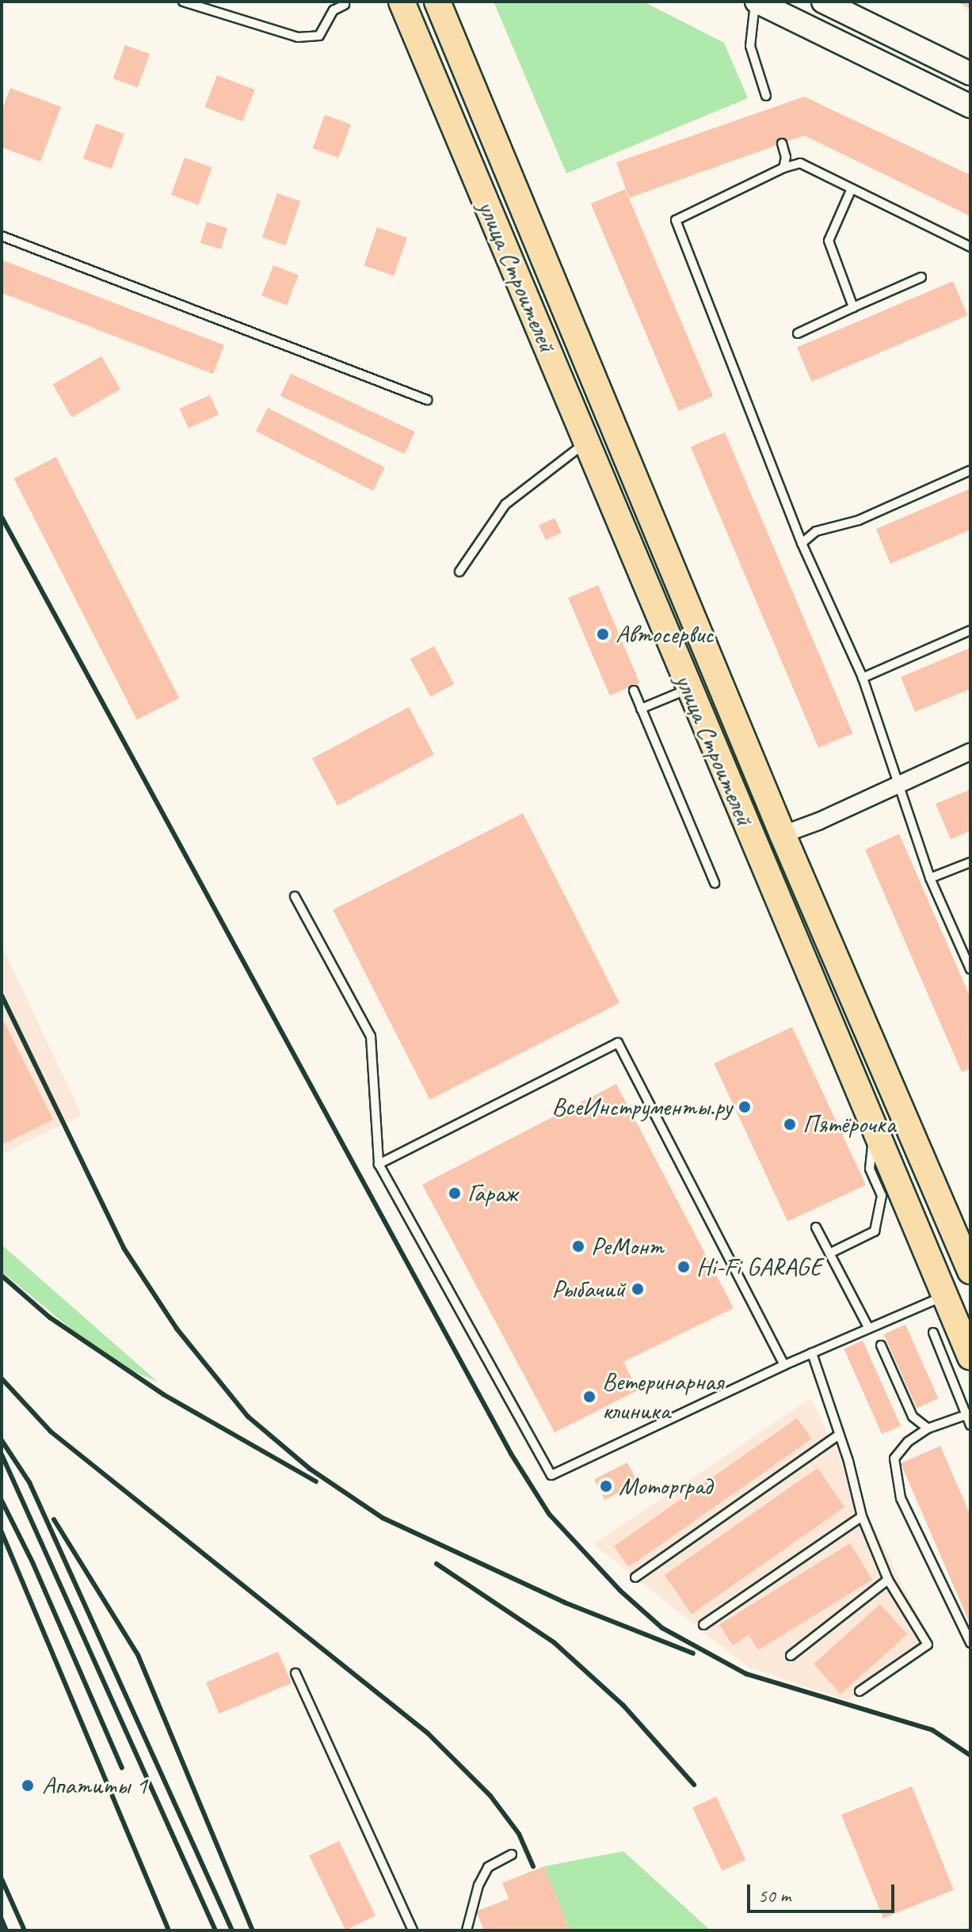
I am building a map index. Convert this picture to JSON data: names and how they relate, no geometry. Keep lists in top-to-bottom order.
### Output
{
  "streets": {
    "main road": ["улица Строителей"]
  },
  "places": [
    "Автосервис",
    "ВсеИнструменты.ру",
    "Пятёрочка",
    "Гараж",
    "РеМонт",
    "Hi-Fi GARAGE",
    "Рыбачий",
    "Ветеринарная клиника",
    "Моторград",
    "Апатиты 1"
  ],
  "scale_bar": "50 m"
}
